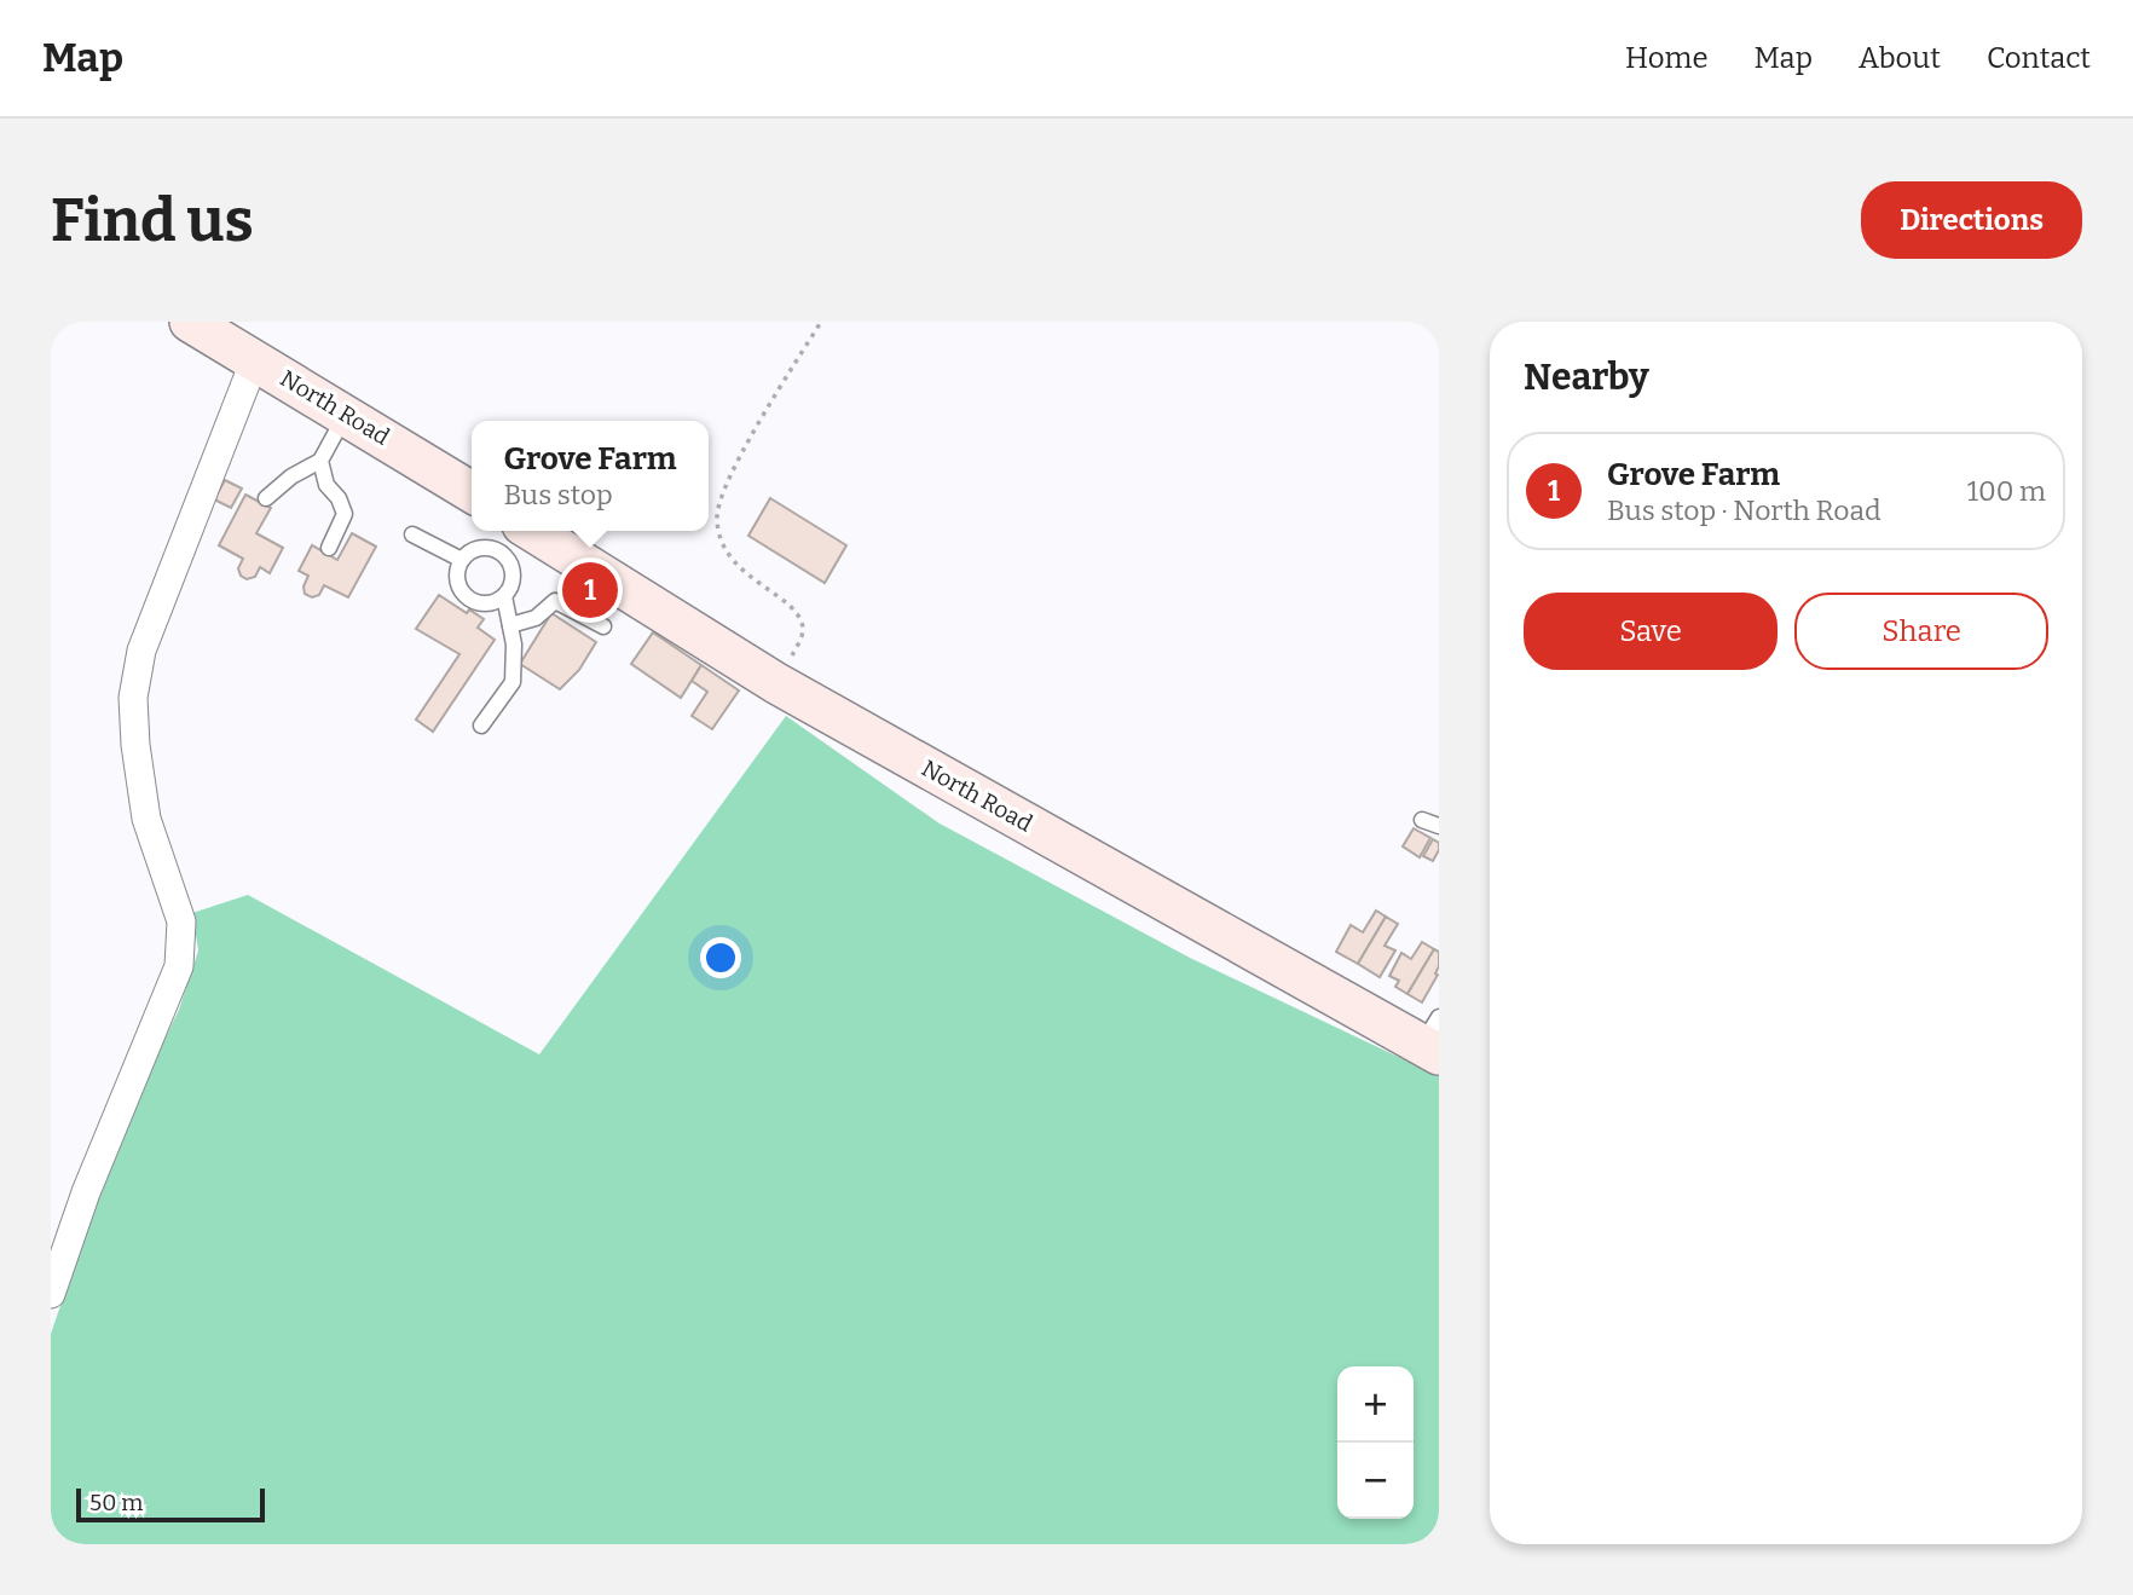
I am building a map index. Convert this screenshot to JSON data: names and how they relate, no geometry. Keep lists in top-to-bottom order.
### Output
{
  "streets": {
    "main road": ["North Road"]
  },
  "scale_bar": "50 m",
  "page": {
    "header": "Map",
    "nav": [
      "Home",
      "Map",
      "About",
      "Contact"
    ],
    "buttons": [
      "Directions",
      ["Save", "Share"]
    ],
    "title": "Find us",
    "heading": "Nearby",
    "popup": ["Grove Farm", "Bus stop"],
    "list": [
      {
        "mark": "1",
        "name": "Grove Farm",
        "note": "Bus stop · North Road",
        "value": "100 m"
      }
    ],
    "pins": "1",
    "map_buttons": ["+", "−"],
    "scale": "50 m"
  }
}
